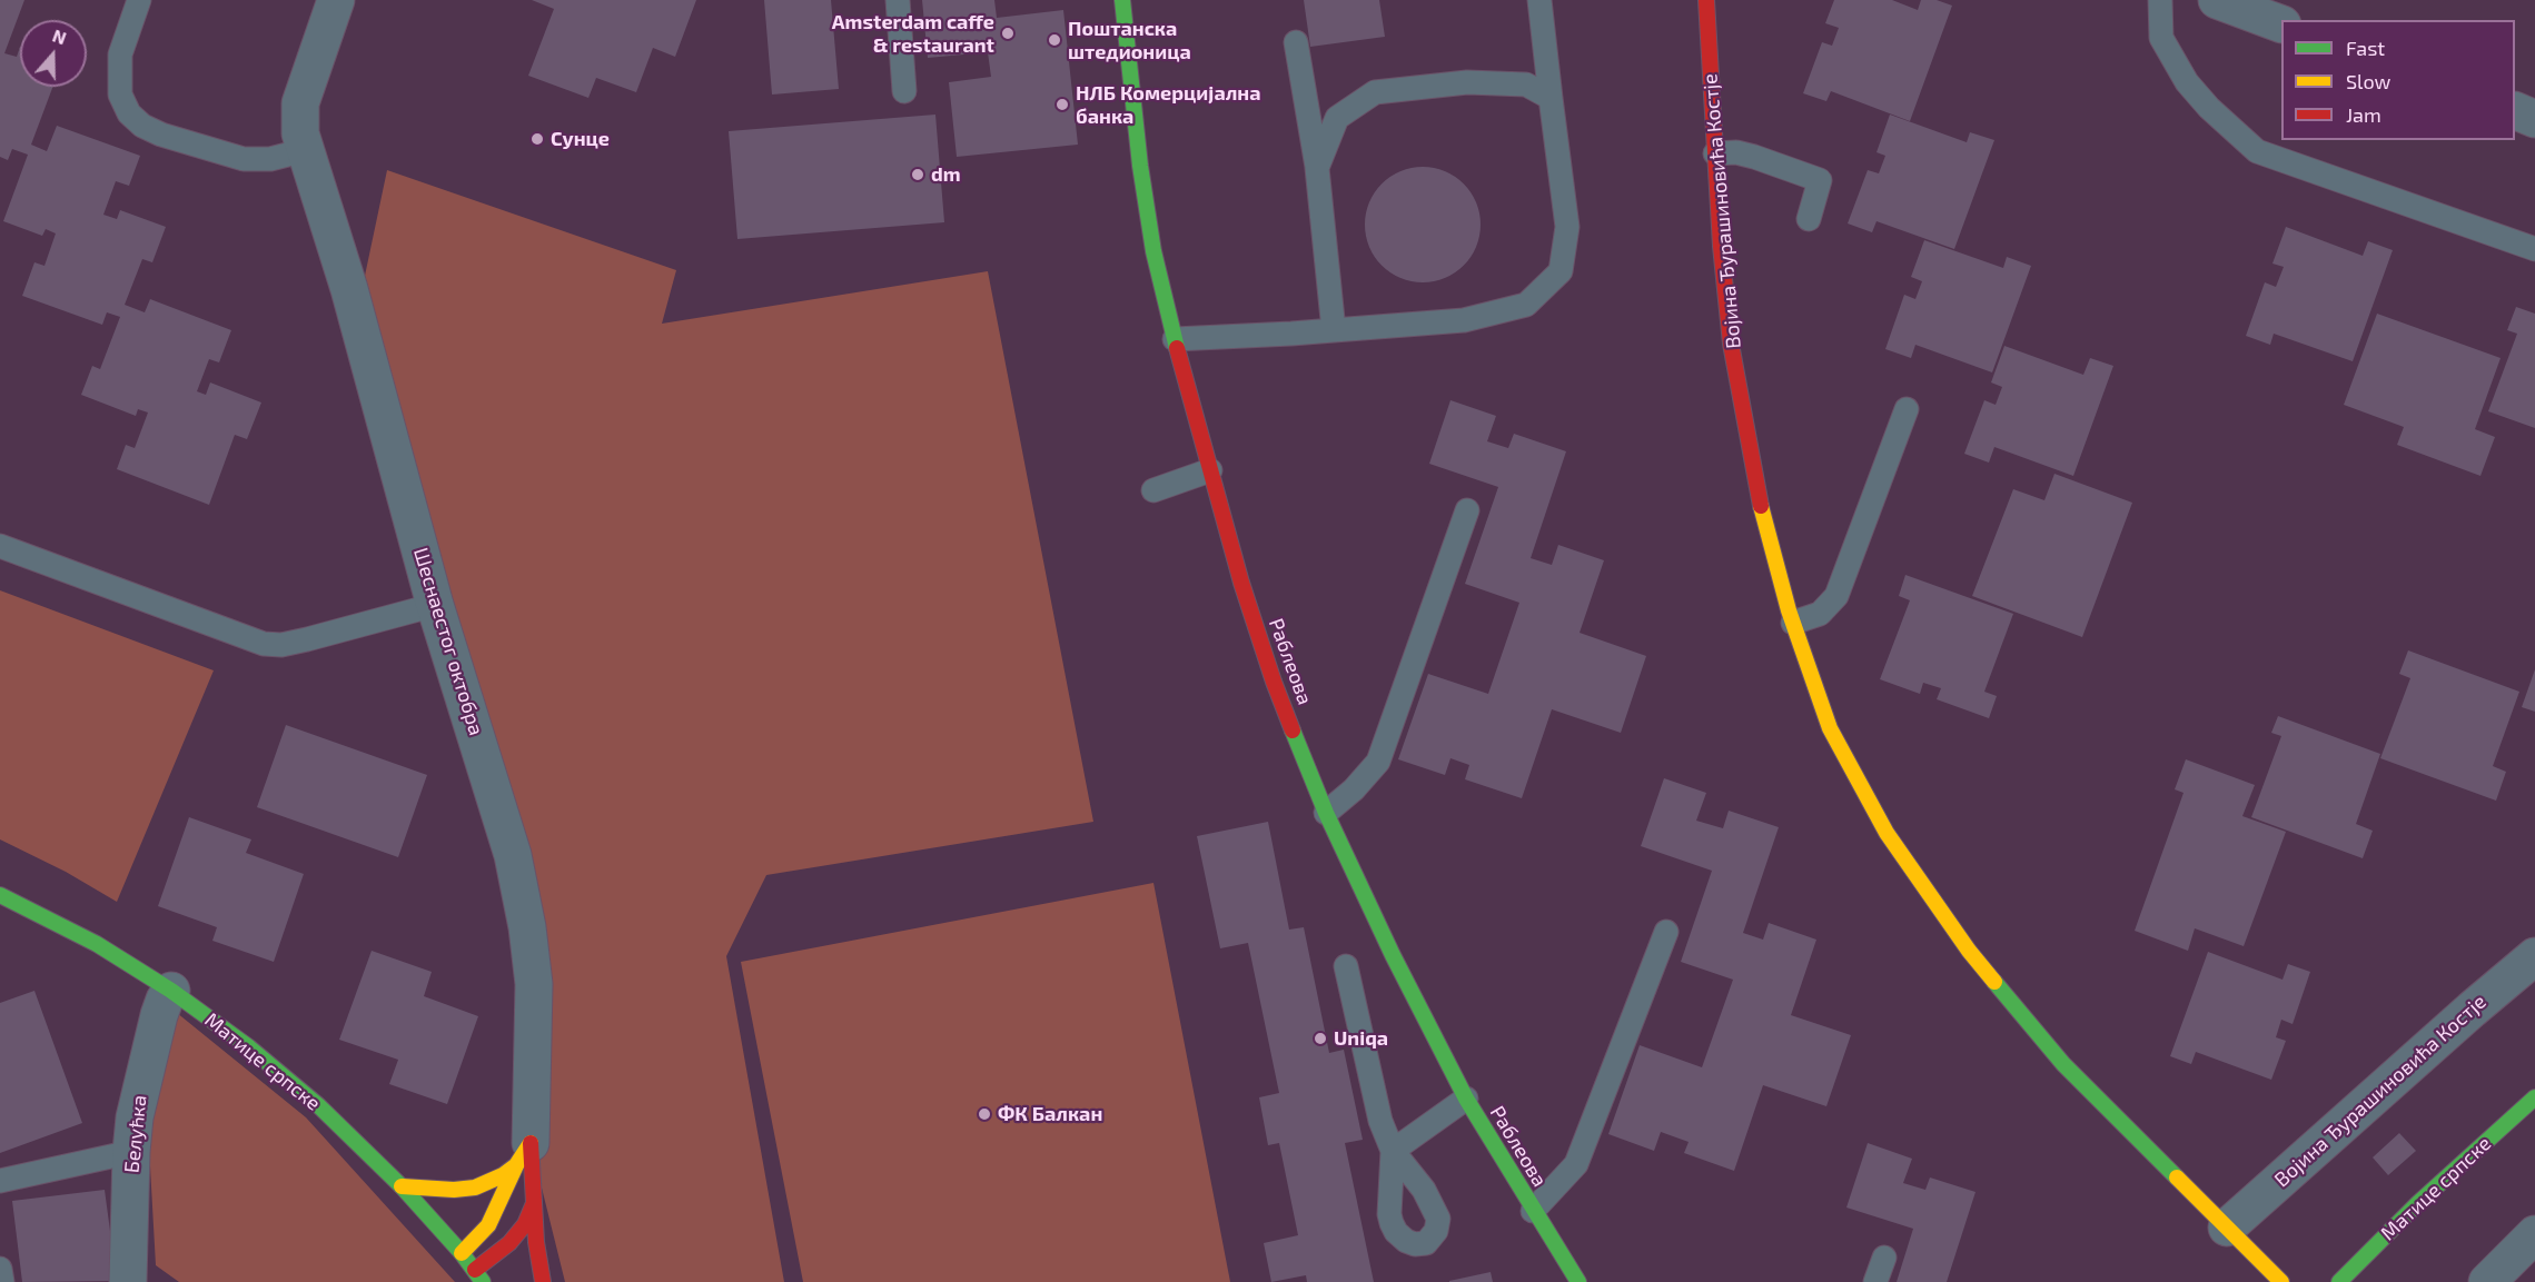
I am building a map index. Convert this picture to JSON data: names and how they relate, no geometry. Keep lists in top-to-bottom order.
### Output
{
  "streets": {
    "street": [
      "Војина Ђурашиновића Костје",
      "Шеснаестог октобра",
      "Раблеова",
      "Матице српске",
      "Белућка"
    ]
  },
  "crossings": [
    ["Матице српске", "Белућка"]
  ],
  "places": [
    "Amsterdam caffe & restaurant",
    "Поштанска штедионица",
    "НЛБ Комерцијална банка",
    "Сунце",
    "dm",
    "Uniqa",
    "ФК Балкан"
  ],
  "legend": ["Fast", "Slow", "Jam"],
  "north": "top"
}
